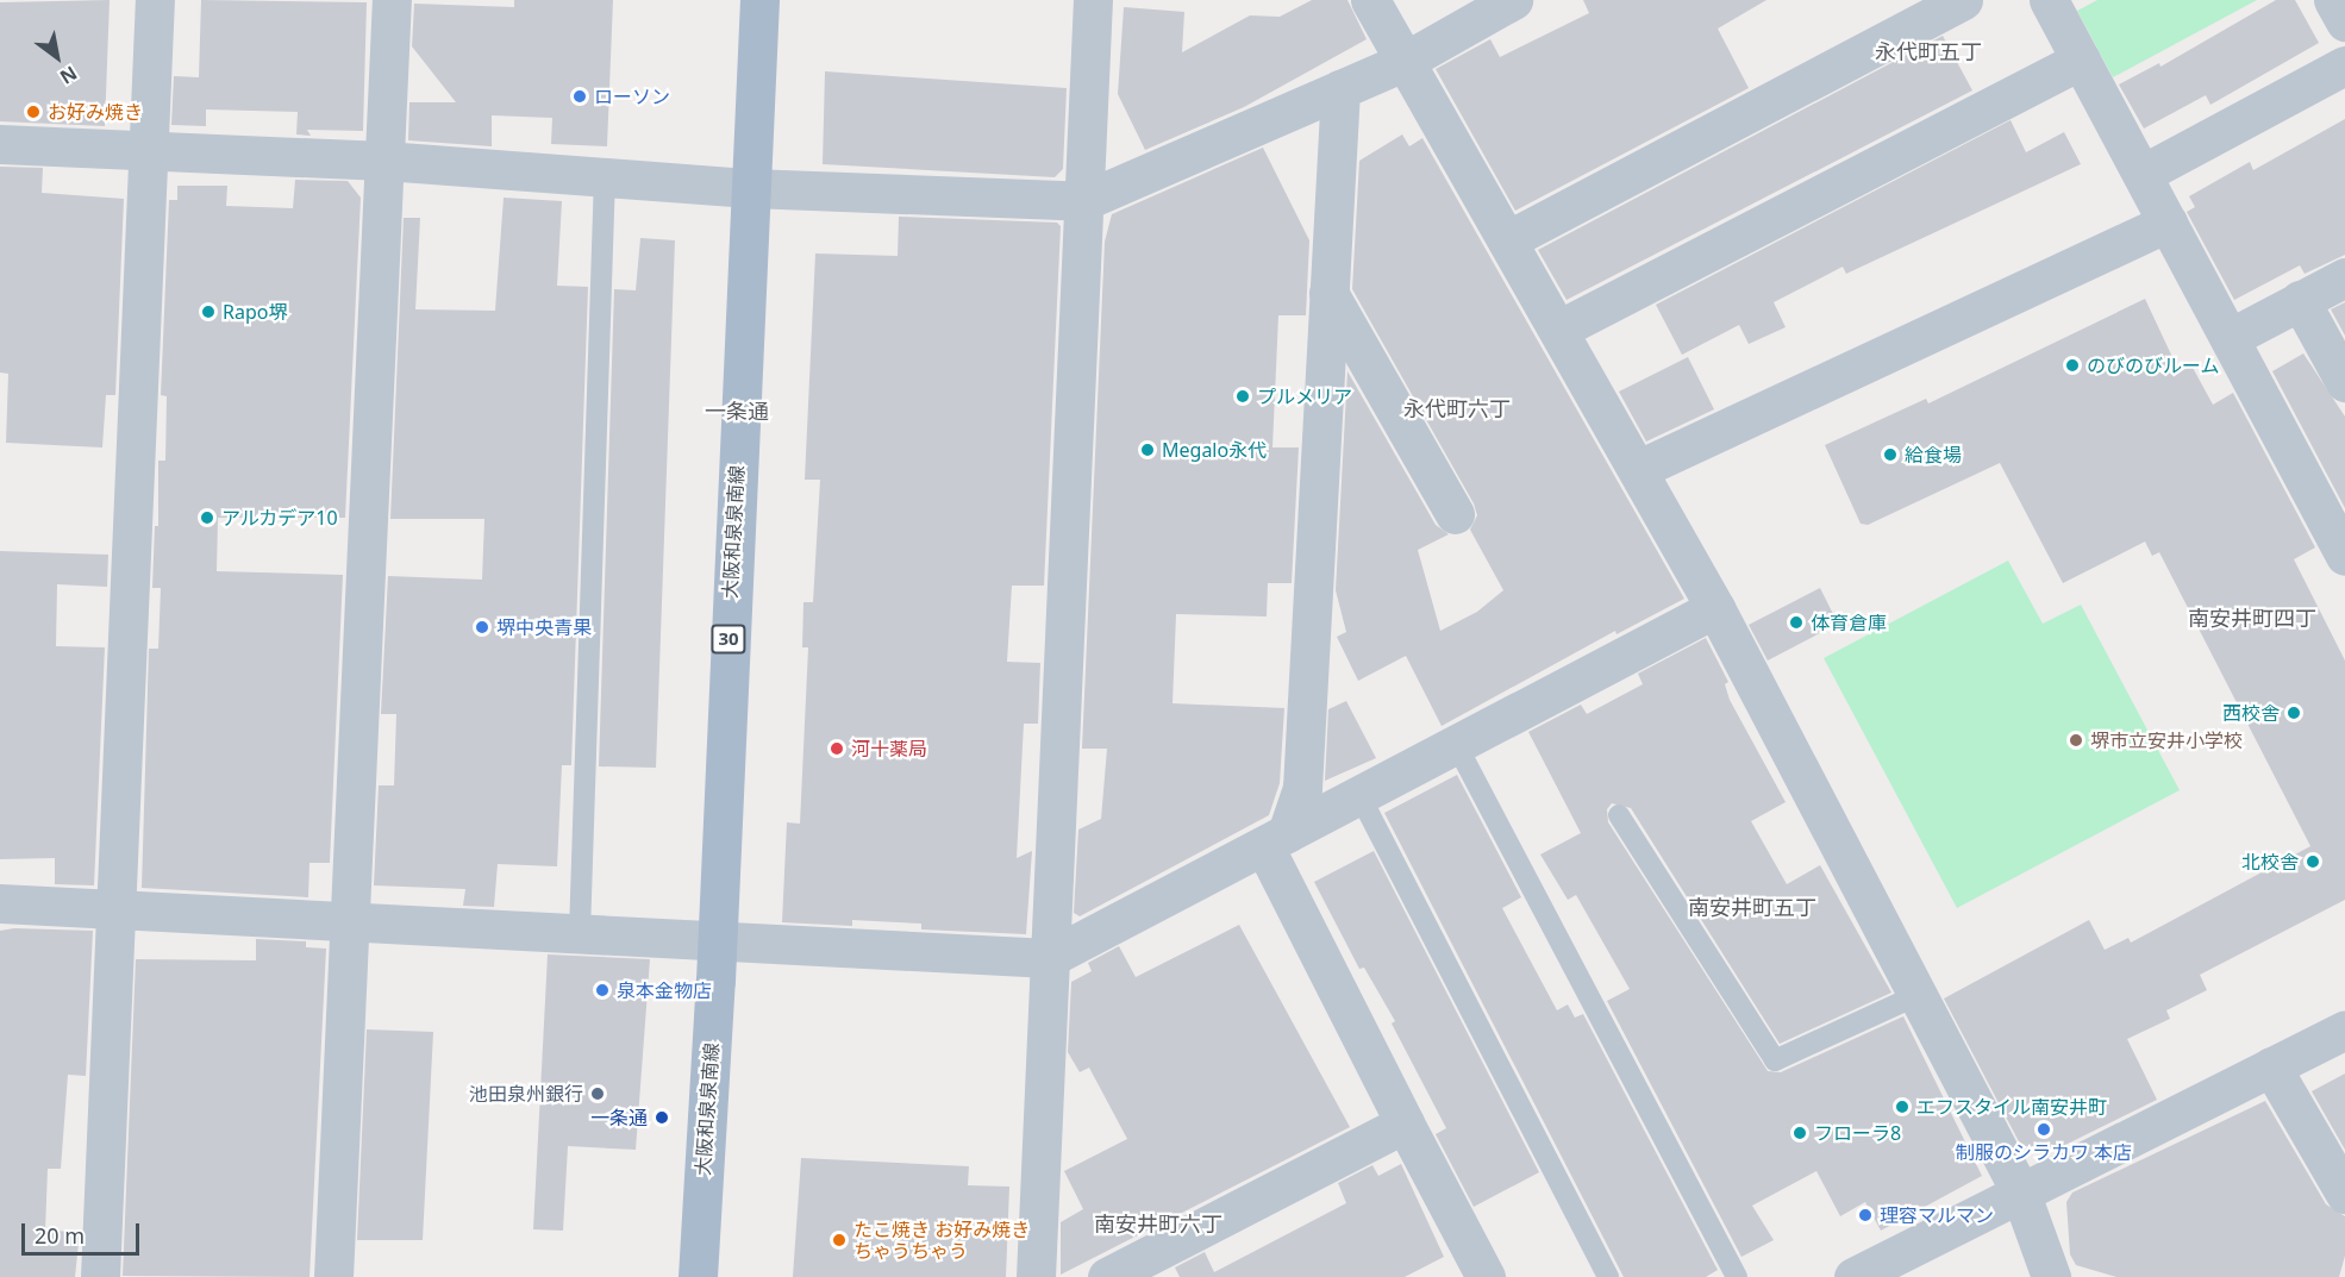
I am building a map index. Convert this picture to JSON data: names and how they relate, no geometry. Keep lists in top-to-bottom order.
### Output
{
  "streets": {
    "main road": ["大阪和泉泉南線", "30"]
  },
  "districts": [
    "永代町五丁",
    "永代町六丁",
    "一条通",
    "南安井町四丁",
    "南安井町五丁",
    "南安井町六丁"
  ],
  "places": [
    "ローソン",
    "お好み焼き",
    "Rapo堺",
    "のびのびルーム",
    "プルメリア",
    "Megalo永代",
    "給食場",
    "アルカデア10",
    "体育倉庫",
    "堺中央青果",
    "西校舎",
    "堺市立安井小学校",
    "河十薬局",
    "北校舎",
    "泉本金物店",
    "池田泉州銀行",
    "エフスタイル南安井町",
    "一条通",
    "制服のシラカワ 本店",
    "フローラ8",
    "理容マルマン",
    "たこ焼き お好み焼き ちゃうちゃう"
  ],
  "scale_bar": "20 m",
  "north": "bottom right"
}
